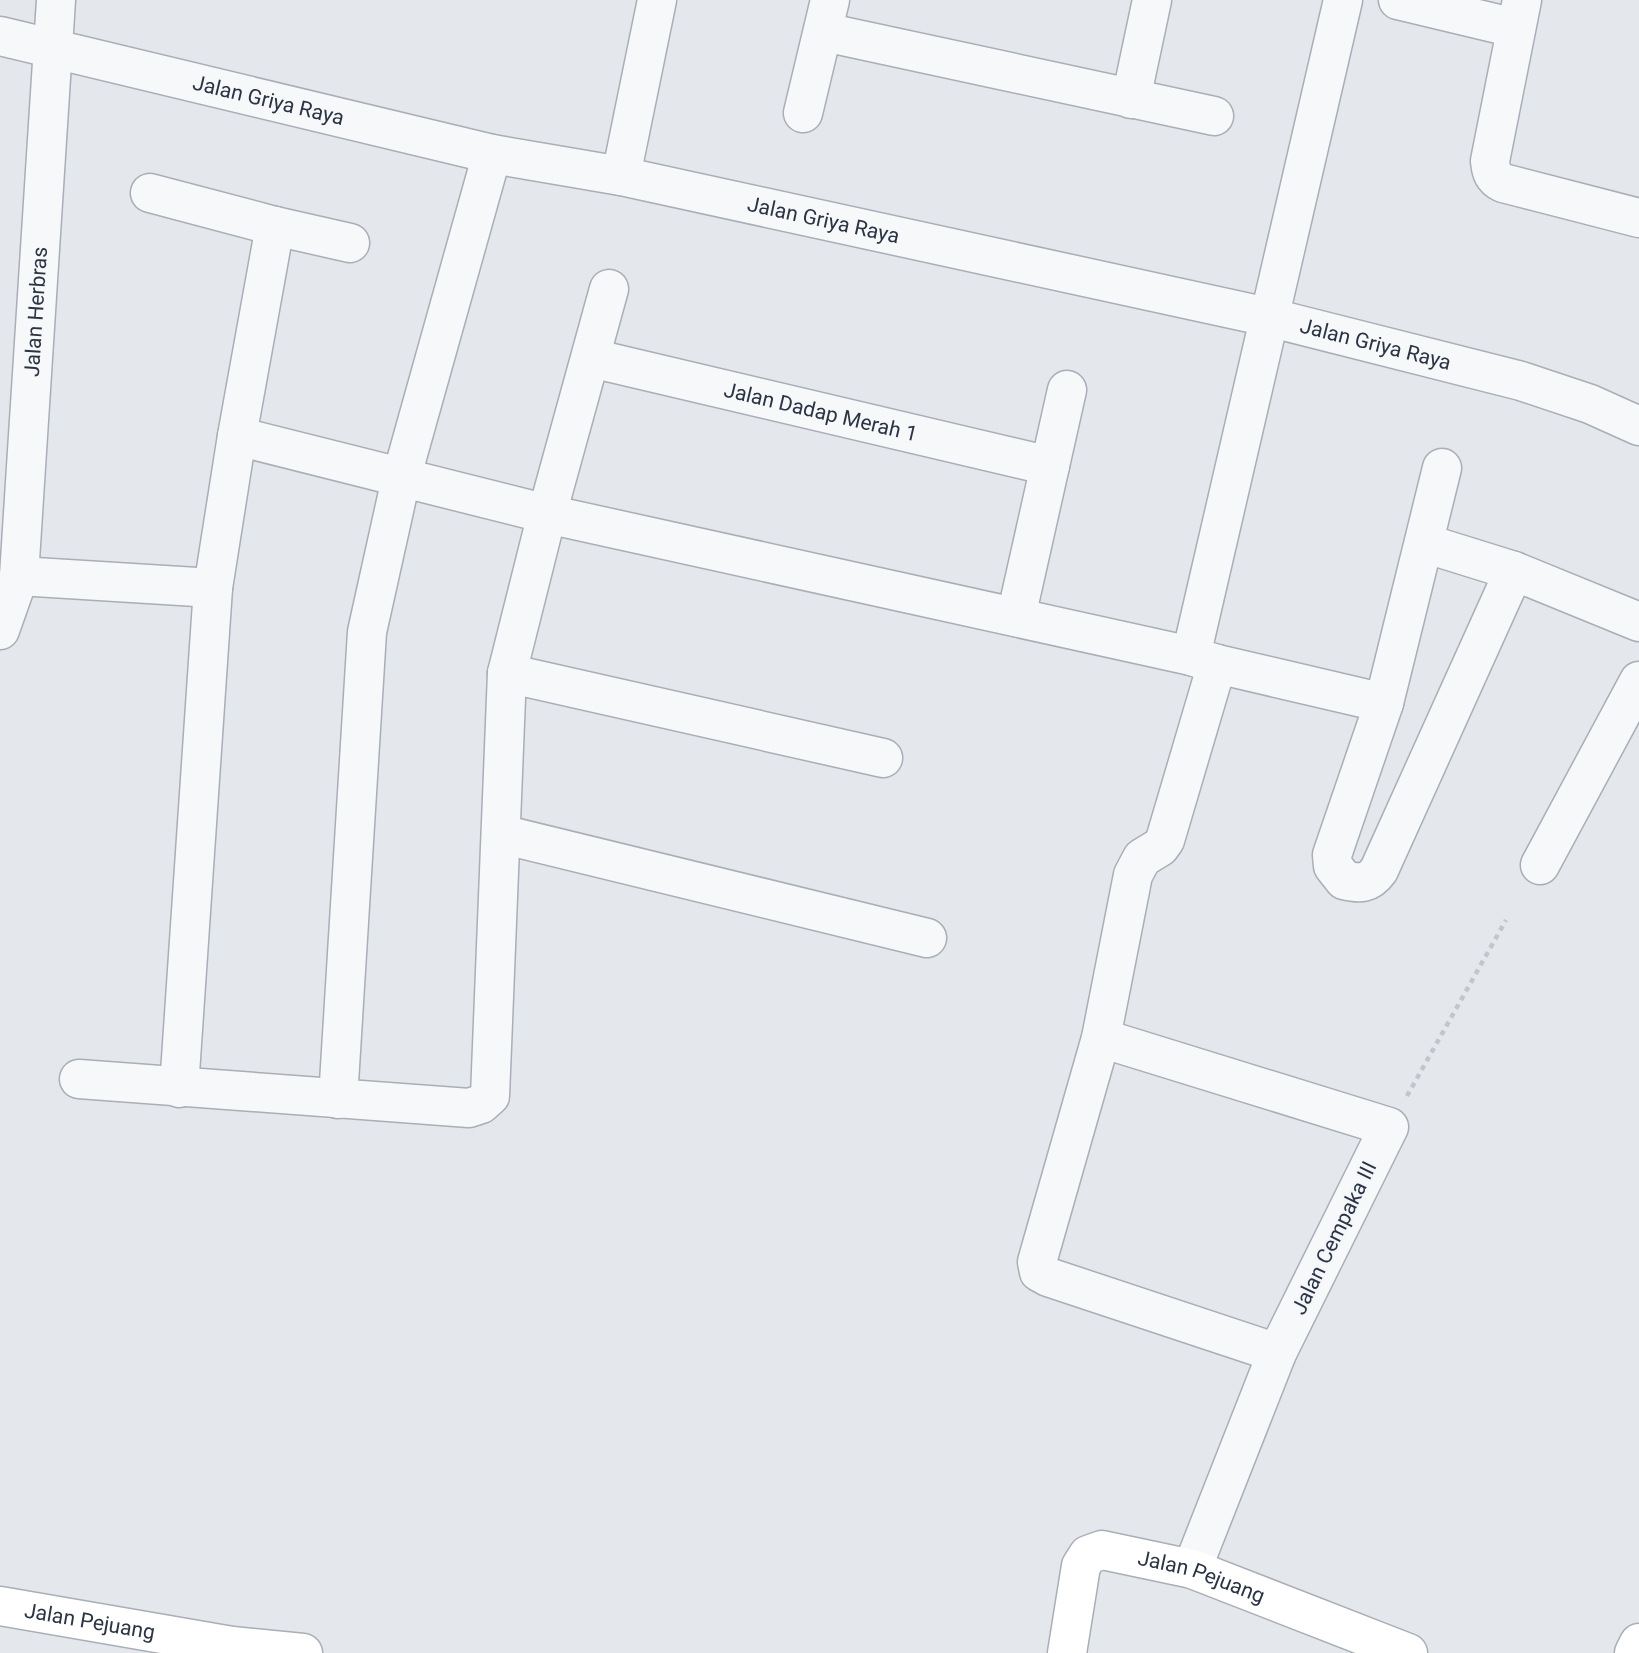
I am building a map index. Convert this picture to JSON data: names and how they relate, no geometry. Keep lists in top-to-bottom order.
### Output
{
  "streets": {
    "street": [
      "Jalan Griya Raya",
      "Jalan Herbras",
      "Jalan Dadap Merah 1",
      "Jalan Cempaka III",
      "Jalan Pejuang"
    ]
  },
  "crossings": [
    ["Jalan Griya Raya", "Jalan Herbras"],
    ["Jalan Cempaka III", "Jalan Pejuang"]
  ]
}
